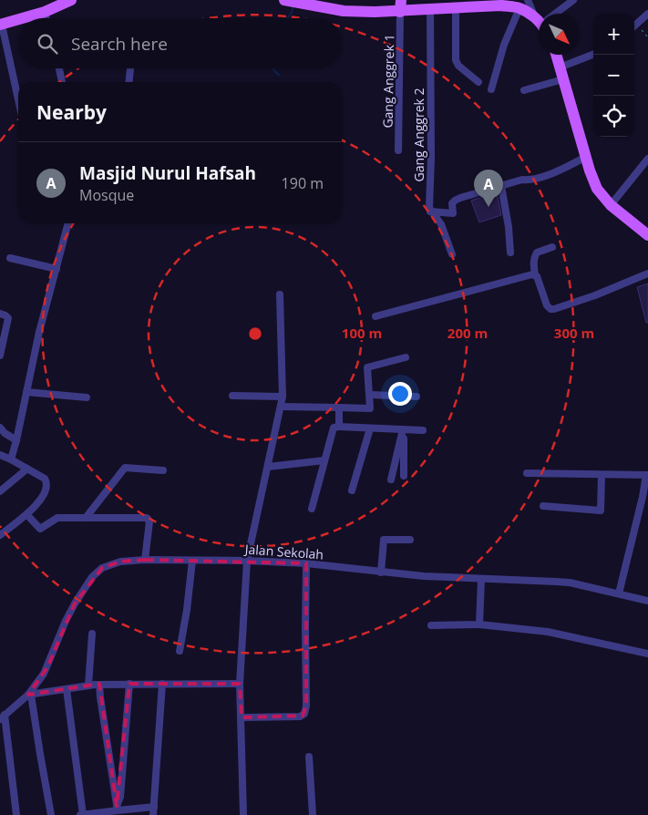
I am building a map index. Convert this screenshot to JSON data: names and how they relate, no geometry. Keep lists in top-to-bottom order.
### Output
{
  "streets": {
    "street": ["Gang Anggrek 1", "Gang Anggrek 2", "Jalan Sekolah"]
  },
  "north": "bottom right",
  "page": {
    "map_buttons": ["+", "−"],
    "search": "Search here",
    "heading": "Nearby",
    "list": [
      {
        "mark": "A",
        "name": "Masjid Nurul Hafsah",
        "note": "Mosque",
        "value": "190 m"
      }
    ],
    "pins": "A"
  },
  "rings": ["100 m", "200 m", "300 m"]
}
